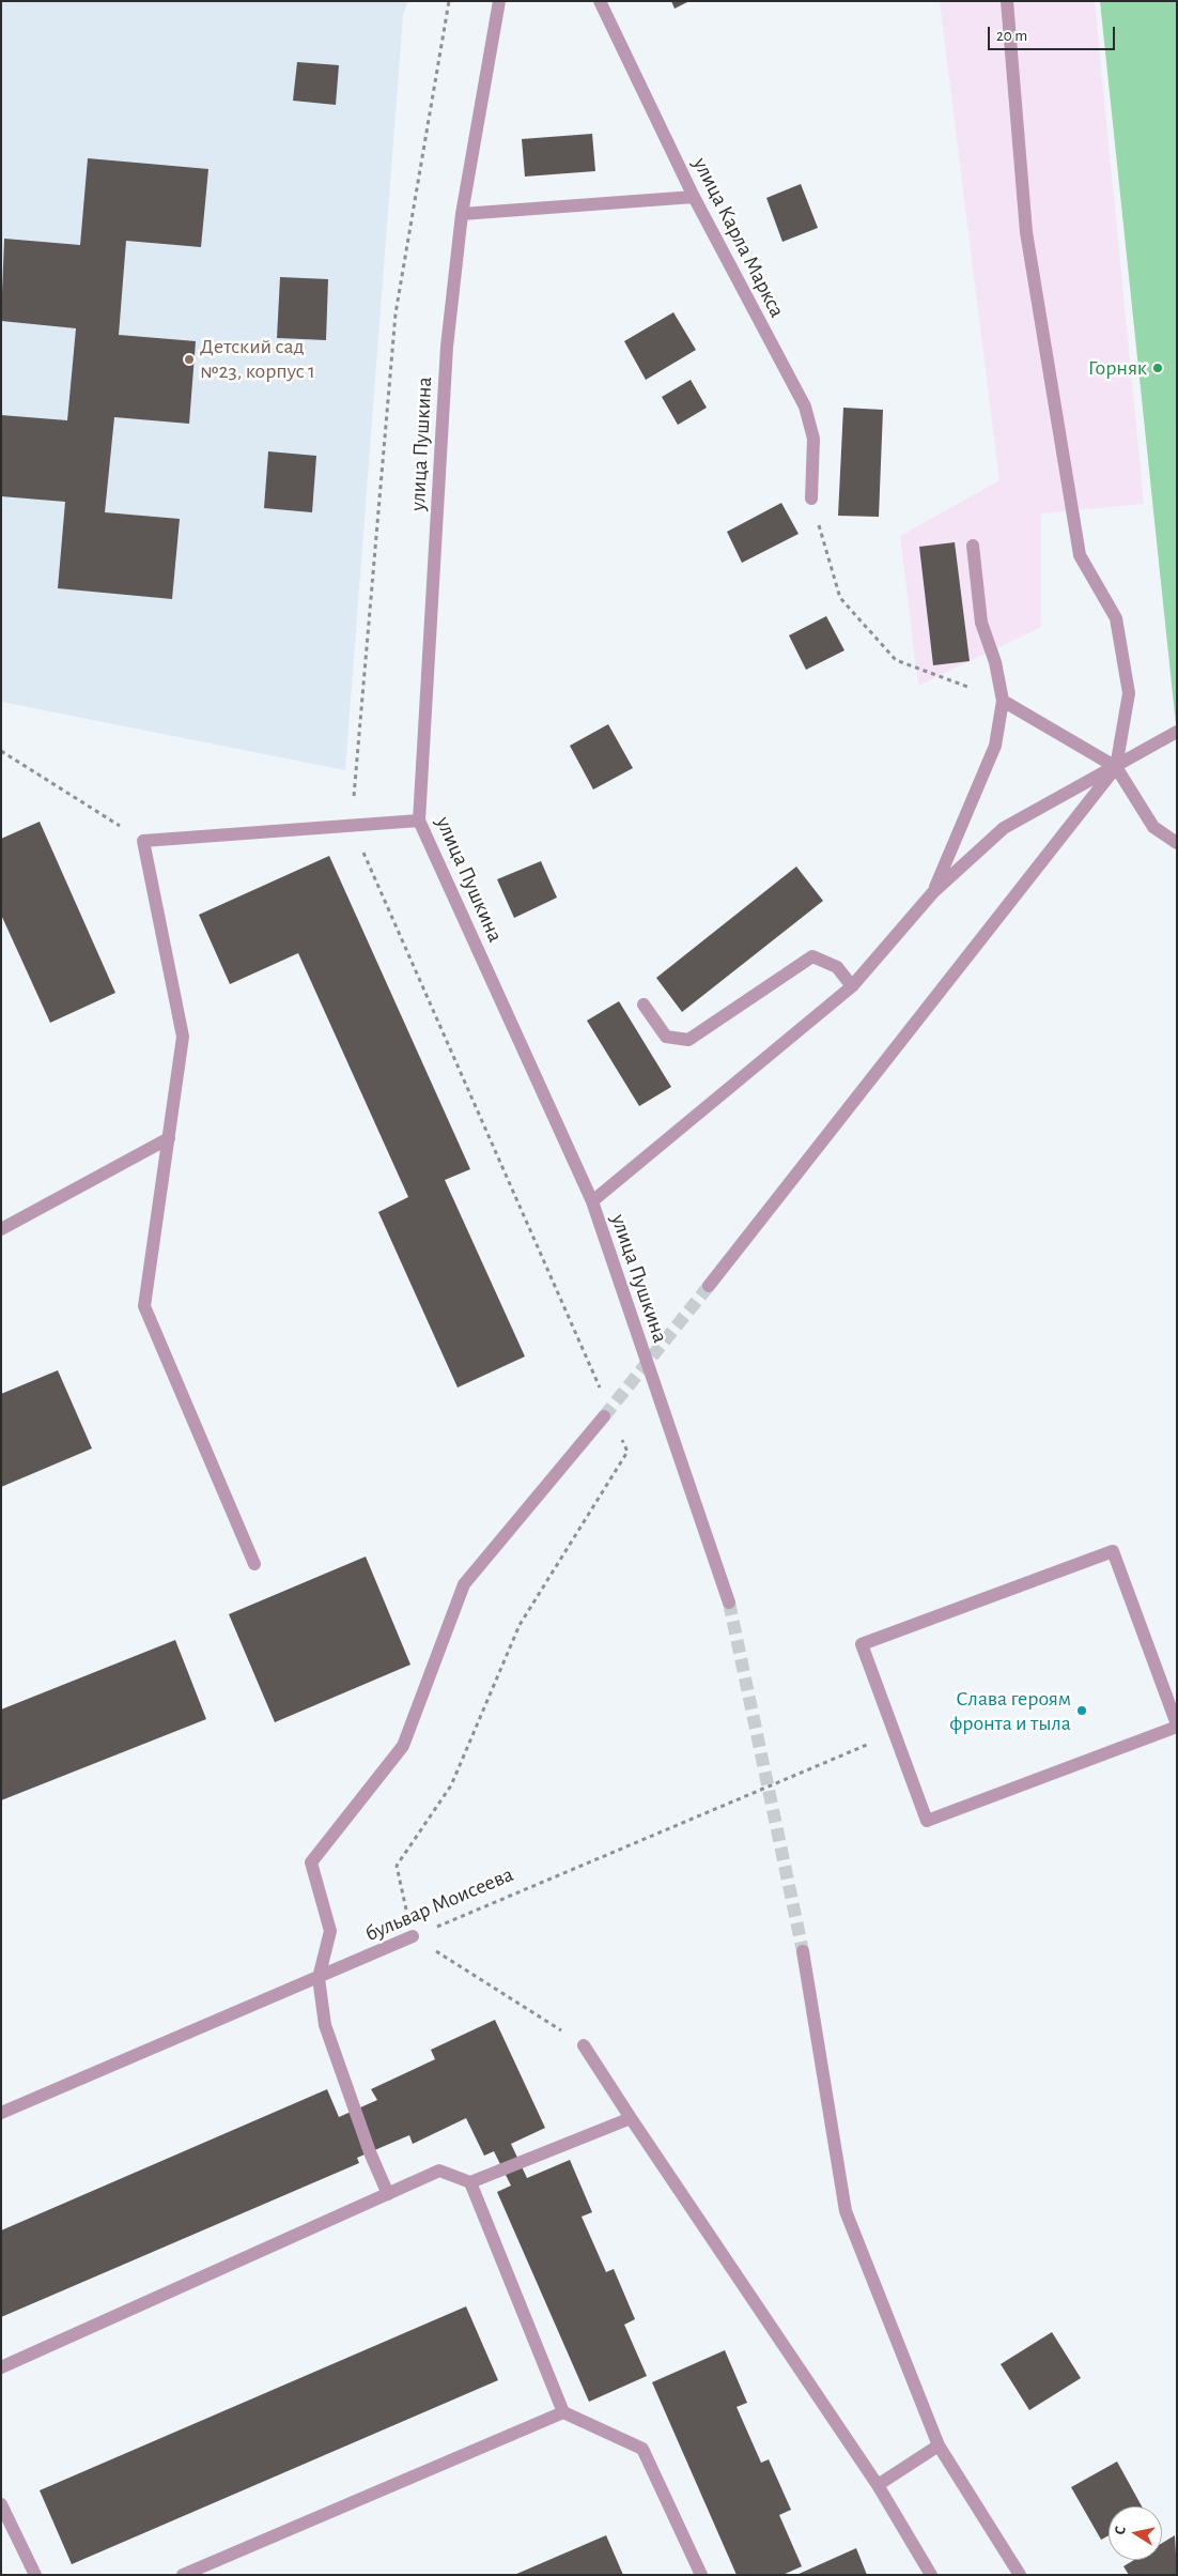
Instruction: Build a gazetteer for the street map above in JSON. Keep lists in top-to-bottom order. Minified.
{"streets":{"street":["улица Карла Маркса","улица Пушкина","бульвар Моисеева"]},"places":["Детский сад №23, корпус 1","Горняк","Слава героям фронта и тыла"],"scale_bar":"20 m","north":"left"}
